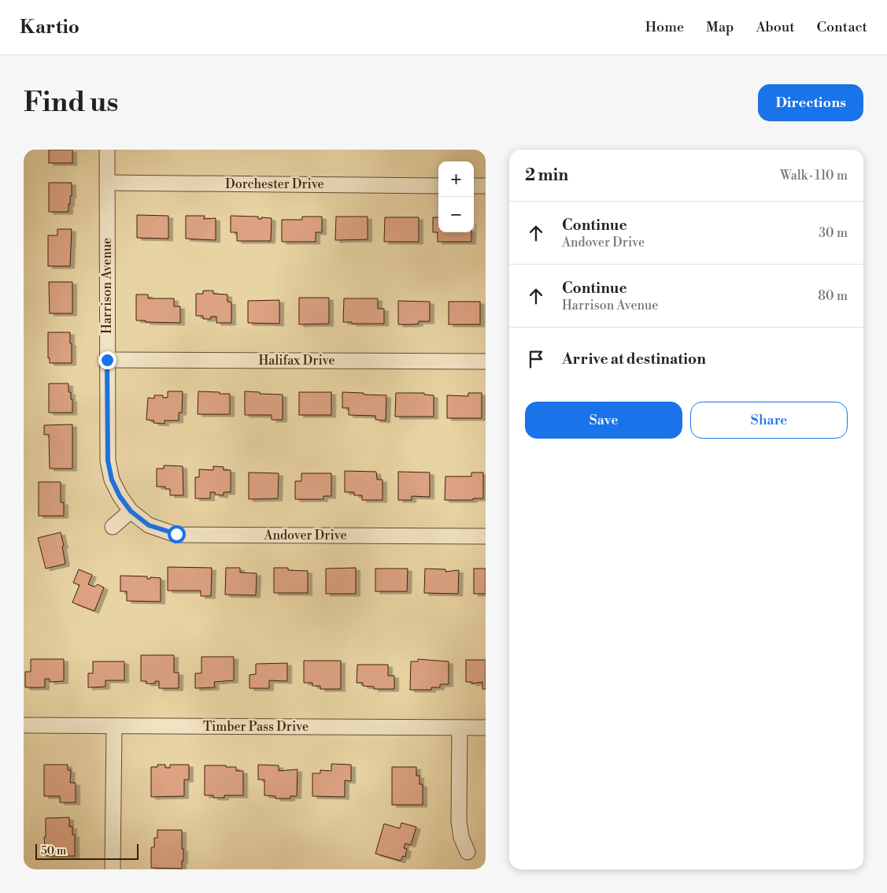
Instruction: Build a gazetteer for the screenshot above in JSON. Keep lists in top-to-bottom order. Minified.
{"streets":{"street":["Dorchester Drive","Harrison Avenue","Halifax Drive","Andover Drive","Timber Pass Drive"]},"crossings":[["Dorchester Drive","Harrison Avenue"],["Harrison Avenue","Halifax Drive"],["Harrison Avenue","Andover Drive"]],"scale_bar":"50 m","page":{"header":"Kartio","nav":["Home","Map","About","Contact"],"buttons":["Directions",["Save","Share"]],"title":"Find us","heading":["2 min","Walk · 110 m"],"map_buttons":["+","−"],"list":[["Continue","Andover Drive","30 m"],["Continue","Harrison Avenue","80 m"],"Arrive at destination"],"scale":"50 m"}}
